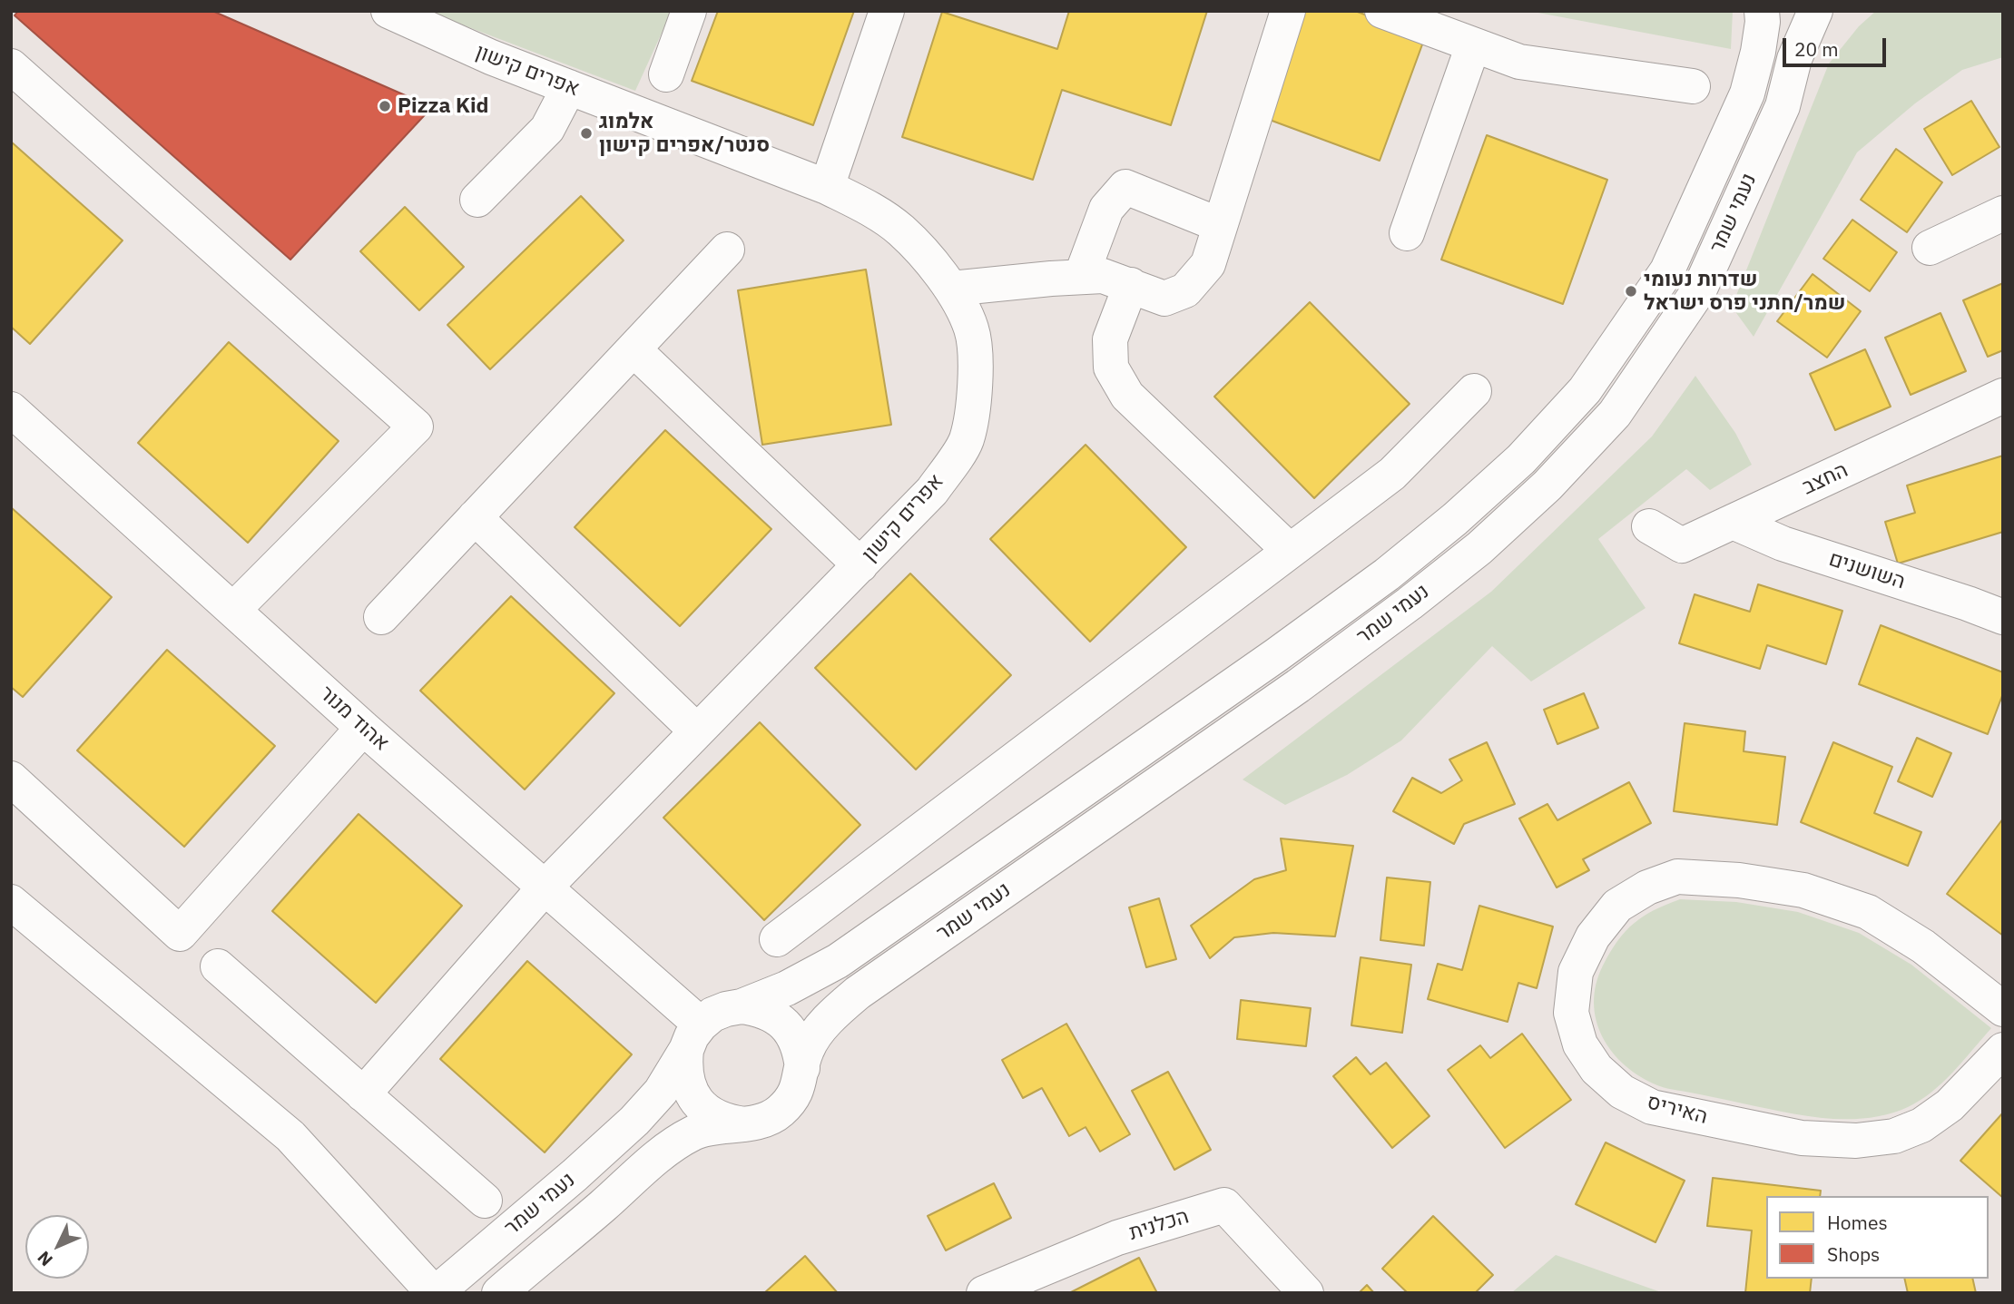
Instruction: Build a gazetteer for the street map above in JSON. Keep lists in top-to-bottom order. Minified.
{"streets":{"street":["אפרים קישון","נעמי שמר","החצב","השושנים","אהוד מנור","האיריס","הכלנית"]},"crossings":[["אפרים קישון","אהוד מנור"],["נעמי שמר","אהוד מנור"],["החצב","השושנים"]],"places":["Pizza Kid","אלמוג סנטר/אפרים קישון","שדרות נעומי שמר/חתני פרס ישראל"],"legend":["Homes","Shops"],"scale_bar":"20 m","north":"bottom left"}
